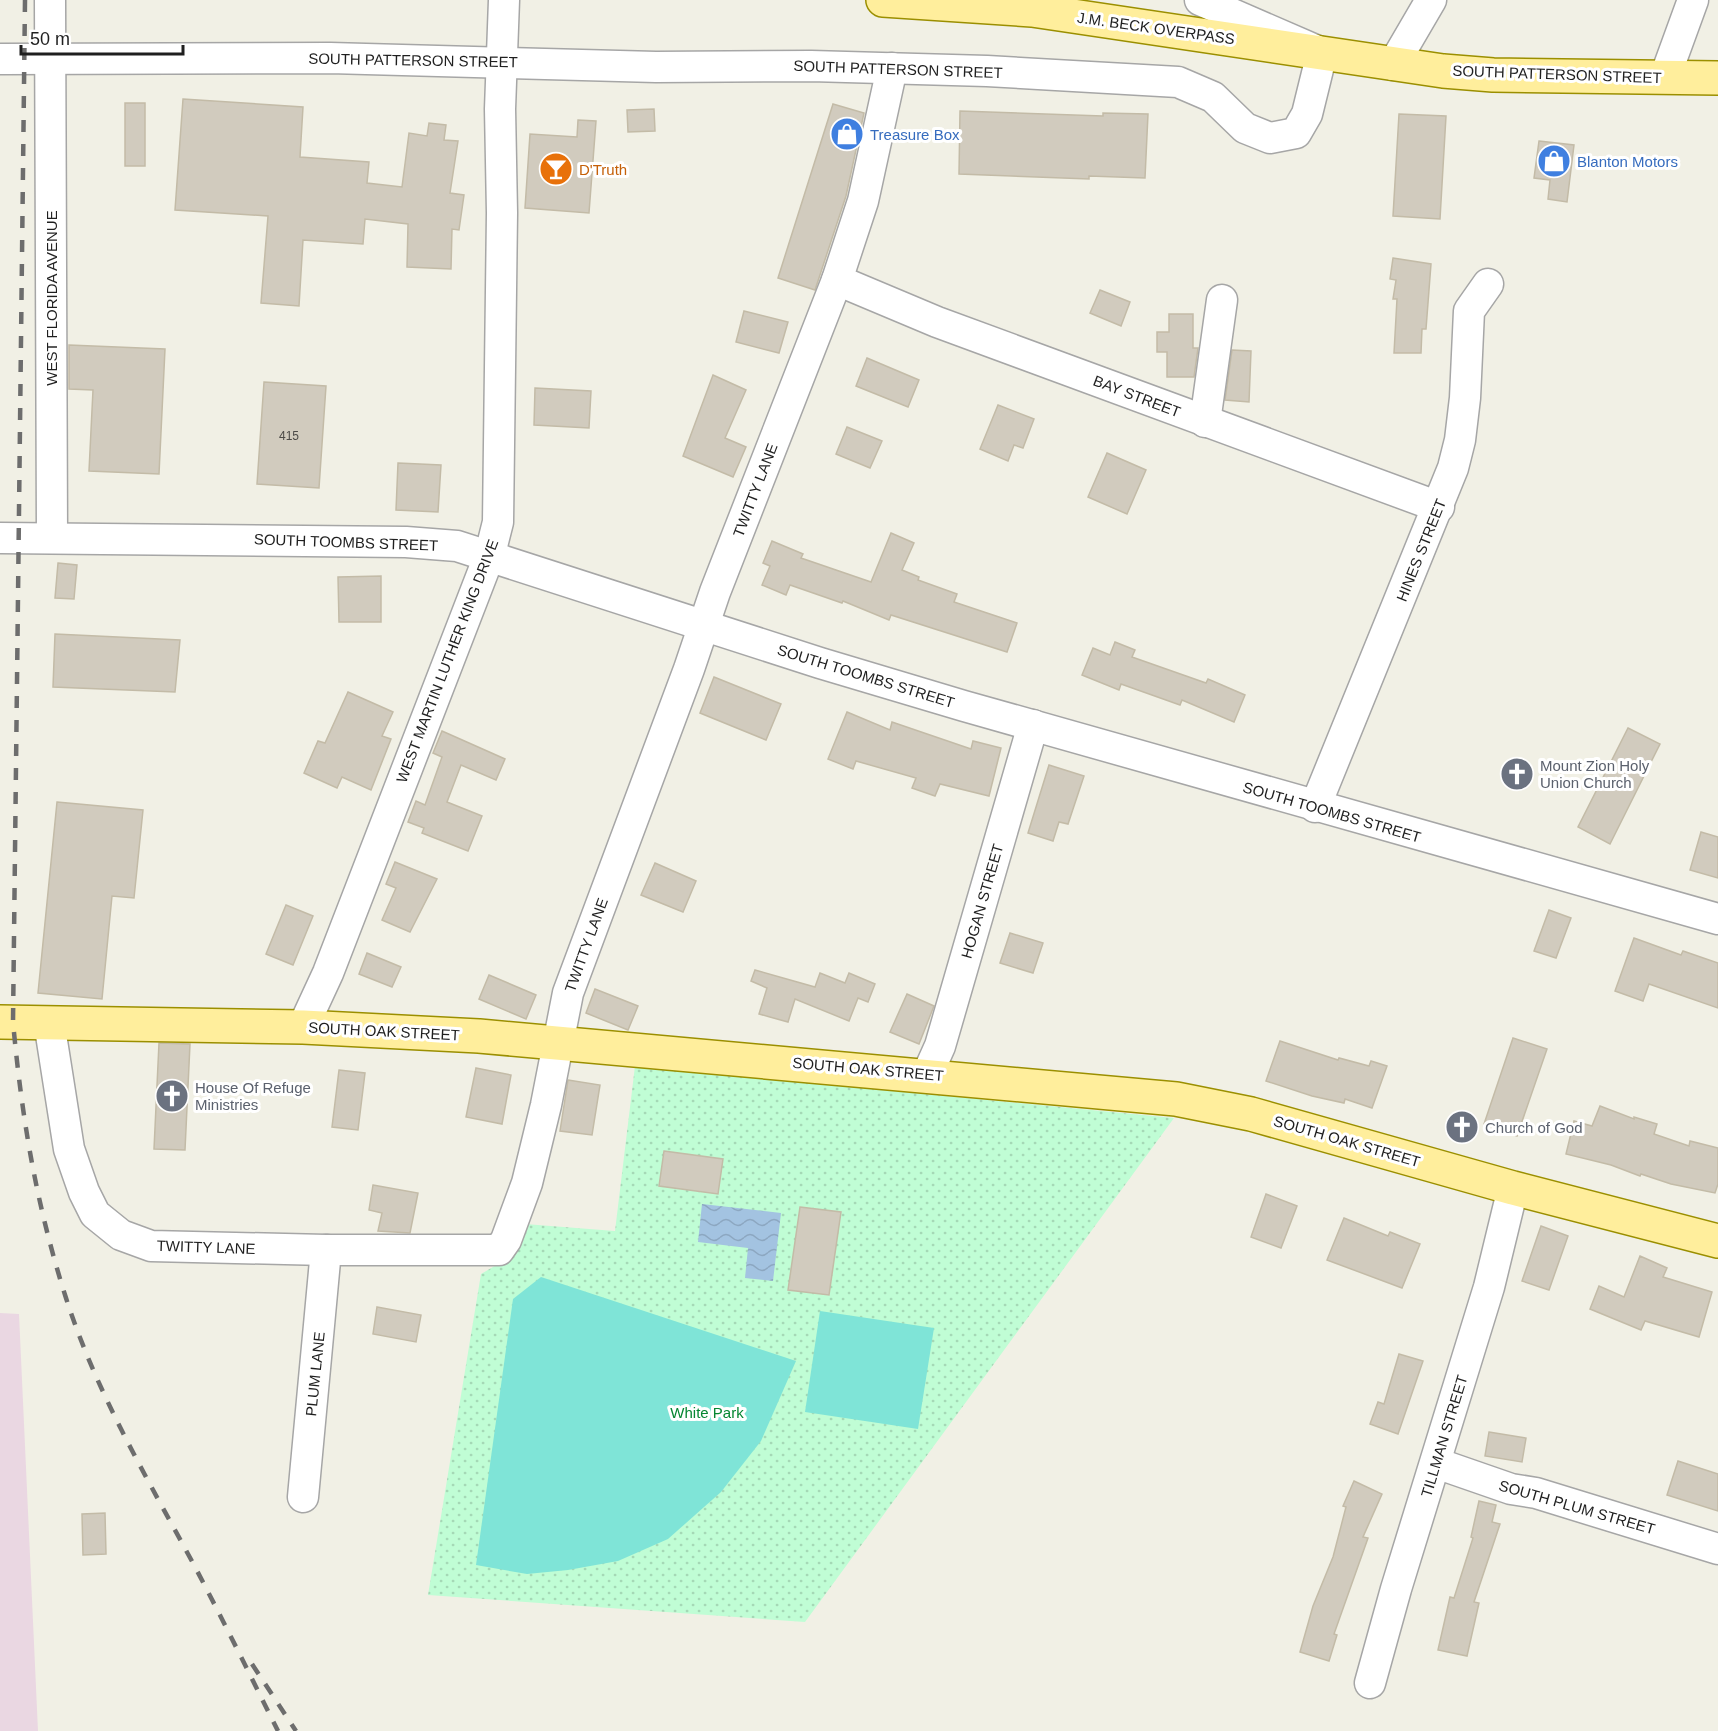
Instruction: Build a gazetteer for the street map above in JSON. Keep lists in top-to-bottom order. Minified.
{"streets":{"main road":["J.M. BECK OVERPASS","SOUTH PATTERSON STREET","SOUTH OAK STREET"],"street":["WEST FLORIDA AVENUE","BAY STREET","TWITTY LANE","SOUTH TOOMBS STREET","HINES STREET","WEST MARTIN LUTHER KING DRIVE","HOGAN STREET","PLUM LANE","TILLMAN STREET","SOUTH PLUM STREET"]},"crossings":[["J.M. BECK OVERPASS","SOUTH PATTERSON STREET"],["SOUTH PATTERSON STREET","WEST FLORIDA AVENUE"],["SOUTH PATTERSON STREET","TWITTY LANE"],["SOUTH PATTERSON STREET","WEST MARTIN LUTHER KING DRIVE"],["WEST FLORIDA AVENUE","SOUTH TOOMBS STREET"],["BAY STREET","TWITTY LANE"],["BAY STREET","HINES STREET"],["TWITTY LANE","SOUTH TOOMBS STREET"],["TWITTY LANE","SOUTH OAK STREET"],["TWITTY LANE","PLUM LANE"],["SOUTH TOOMBS STREET","HINES STREET"],["SOUTH TOOMBS STREET","WEST MARTIN LUTHER KING DRIVE"],["SOUTH TOOMBS STREET","HOGAN STREET"],["WEST MARTIN LUTHER KING DRIVE","SOUTH OAK STREET"],["HOGAN STREET","SOUTH OAK STREET"],["SOUTH OAK STREET","TILLMAN STREET"],["TILLMAN STREET","SOUTH PLUM STREET"]],"parks":["White Park"],"places":{"shop":["Treasure Box","Blanton Motors"],"bar":["D'Truth"],"church":["Mount Zion Holy Union Church","House Of Refuge Ministries","Church of God"]},"house_numbers":["415"],"scale_bar":"50 m"}
